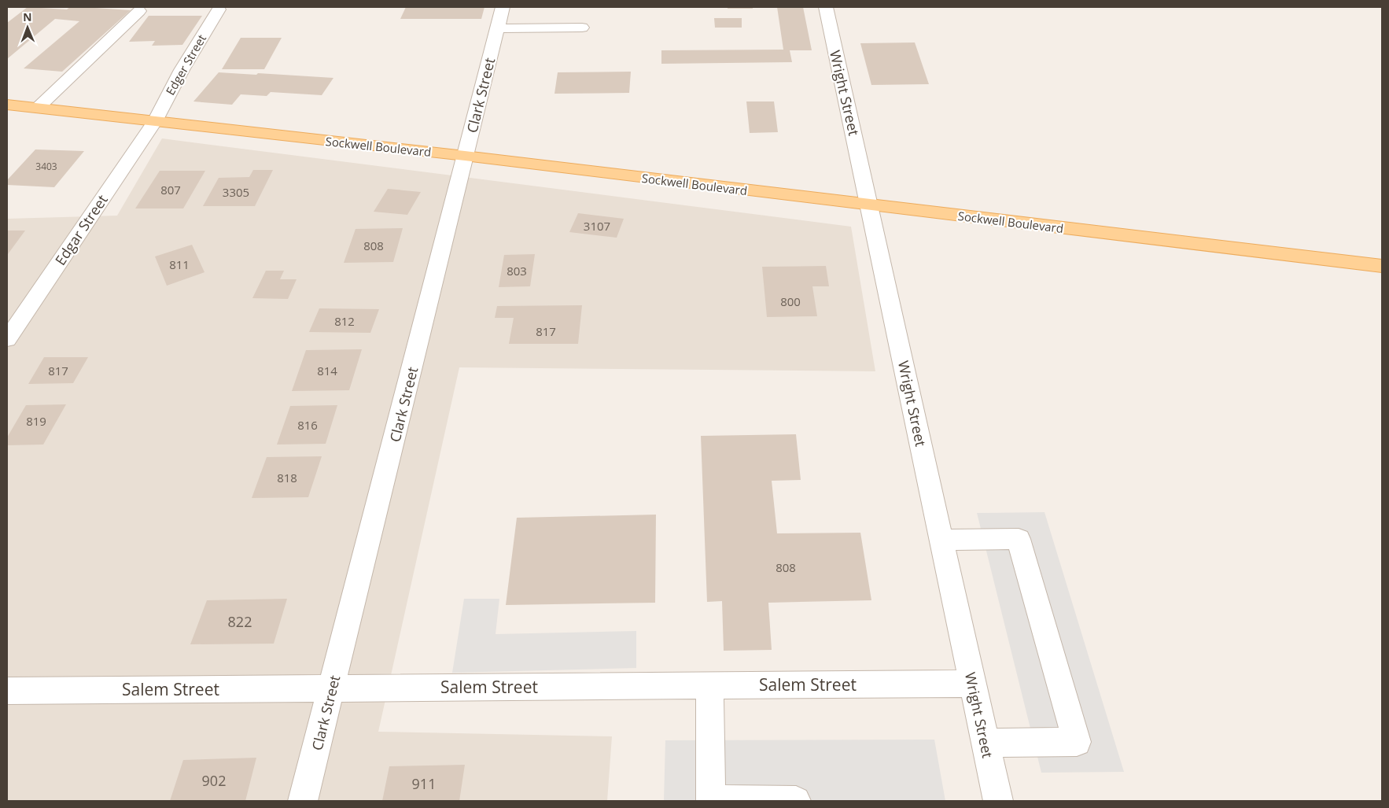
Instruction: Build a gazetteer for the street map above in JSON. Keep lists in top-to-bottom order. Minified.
{"streets":{"main road":["Sockwell Boulevard"],"street":["Edger Street","Wright Street","Clark Street","Edgar Street","Salem Street"]},"crossings":[["Edger Street","Sockwell Boulevard"],["Edger Street","Edgar Street"],["Wright Street","Sockwell Boulevard"],["Wright Street","Salem Street"],["Clark Street","Sockwell Boulevard"],["Clark Street","Salem Street"],["Sockwell Boulevard","Edgar Street"]],"house_numbers":["3403","807","3305","3107","808","811","803","800","812","817","817","814","819","816","818","808","822","902","911"],"north":"top"}
